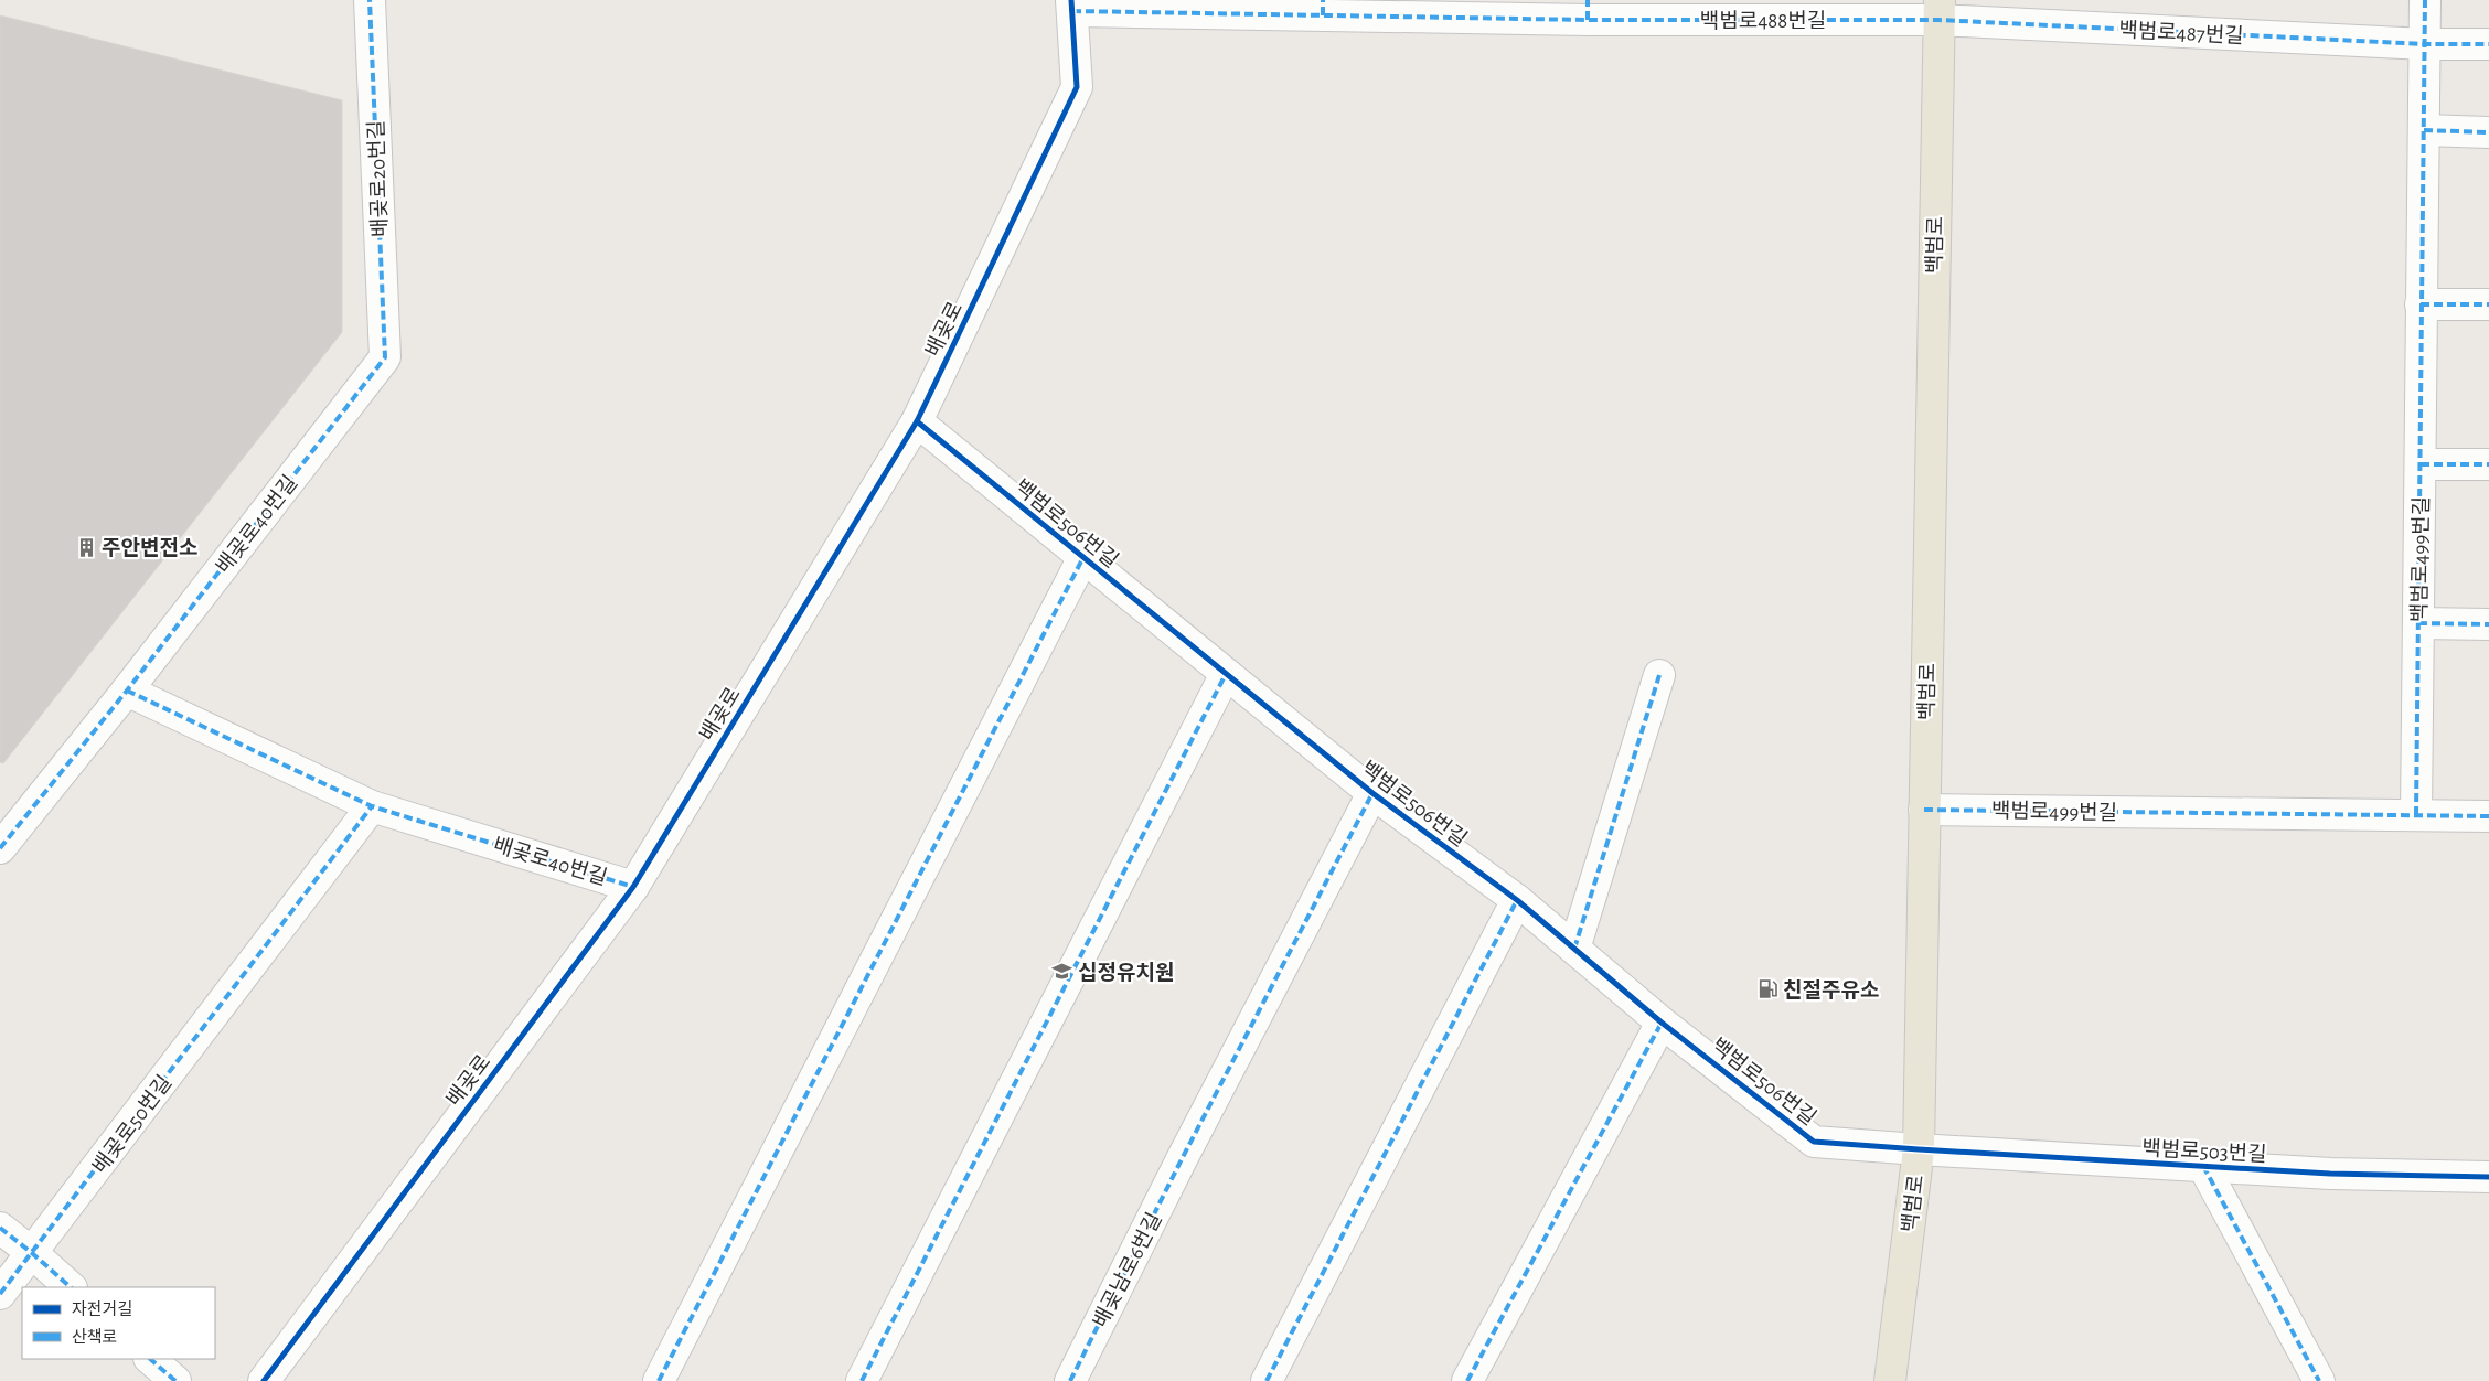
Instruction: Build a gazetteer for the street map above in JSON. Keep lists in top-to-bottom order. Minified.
{"streets":{"main road":["백범로"],"street":["백범로488번길","백범로487번길","배곶로20번길","배곶로","백범로506번길","배곶로40번길","백범로499번길","배곶로50번길","백범로503번길","배곶남로6번길"]},"crossings":[["백범로488번길","백범로487번길"],["백범로488번길","백범로"],["백범로488번길","배곶로"],["백범로487번길","백범로"],["배곶로20번길","배곶로40번길"],["백범로","백범로506번길"],["백범로","백범로499번길"],["백범로","백범로503번길"],["배곶로","백범로506번길"],["배곶로","배곶로40번길"],["백범로506번길","백범로503번길"],["백범로506번길","배곶남로6번길"],["배곶로40번길","배곶로50번길"]],"places":{"building":["주안변전소"],"school or university":["십정유치원"],"fuel station":["친절주유소"]},"legend":["자전거길","산책로"]}
